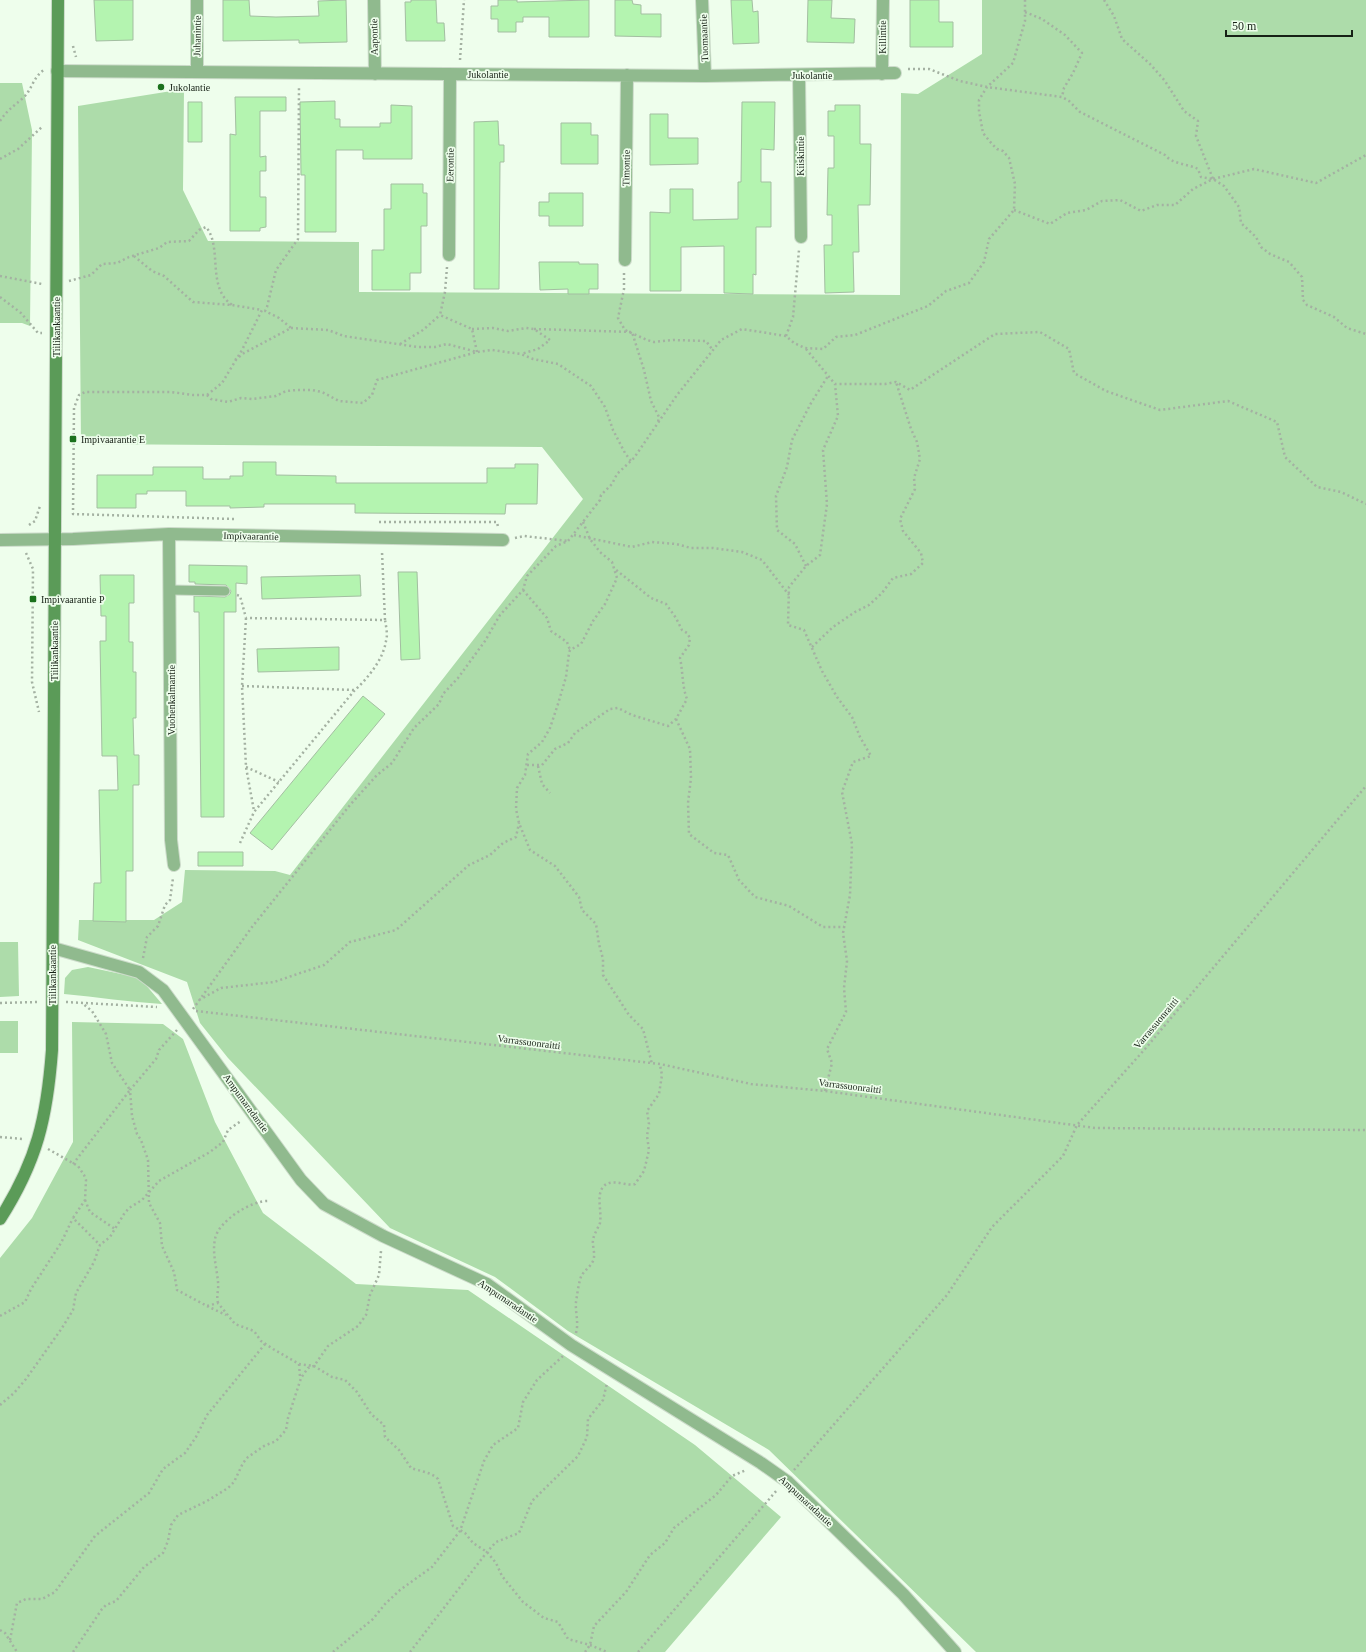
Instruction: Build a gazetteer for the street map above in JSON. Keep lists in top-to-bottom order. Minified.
{"streets":{"street":["Juhanintie","Aapontie","Killintie","Tuomaantie","Jukolantie","Kiiskintie","Eerontie","Timontie","Tiilikankaantie","Impivaarantie","Vuohenkalmantie","Ampumaradantie"],"path":["Varrassuonraitti"]},"crossings":[["Juhanintie","Jukolantie"],["Aapontie","Jukolantie"],["Killintie","Jukolantie"],["Tuomaantie","Jukolantie"],["Jukolantie","Kiiskintie"],["Jukolantie","Eerontie"],["Jukolantie","Timontie"],["Jukolantie","Tiilikankaantie"],["Tiilikankaantie","Impivaarantie"],["Tiilikankaantie","Ampumaradantie"],["Impivaarantie","Vuohenkalmantie"],["Varrassuonraitti","Ampumaradantie"]],"places":{"other":["Jukolantie"],"transit":["Impivaarantie E","Impivaarantie P"]},"scale_bar":"50 m"}
